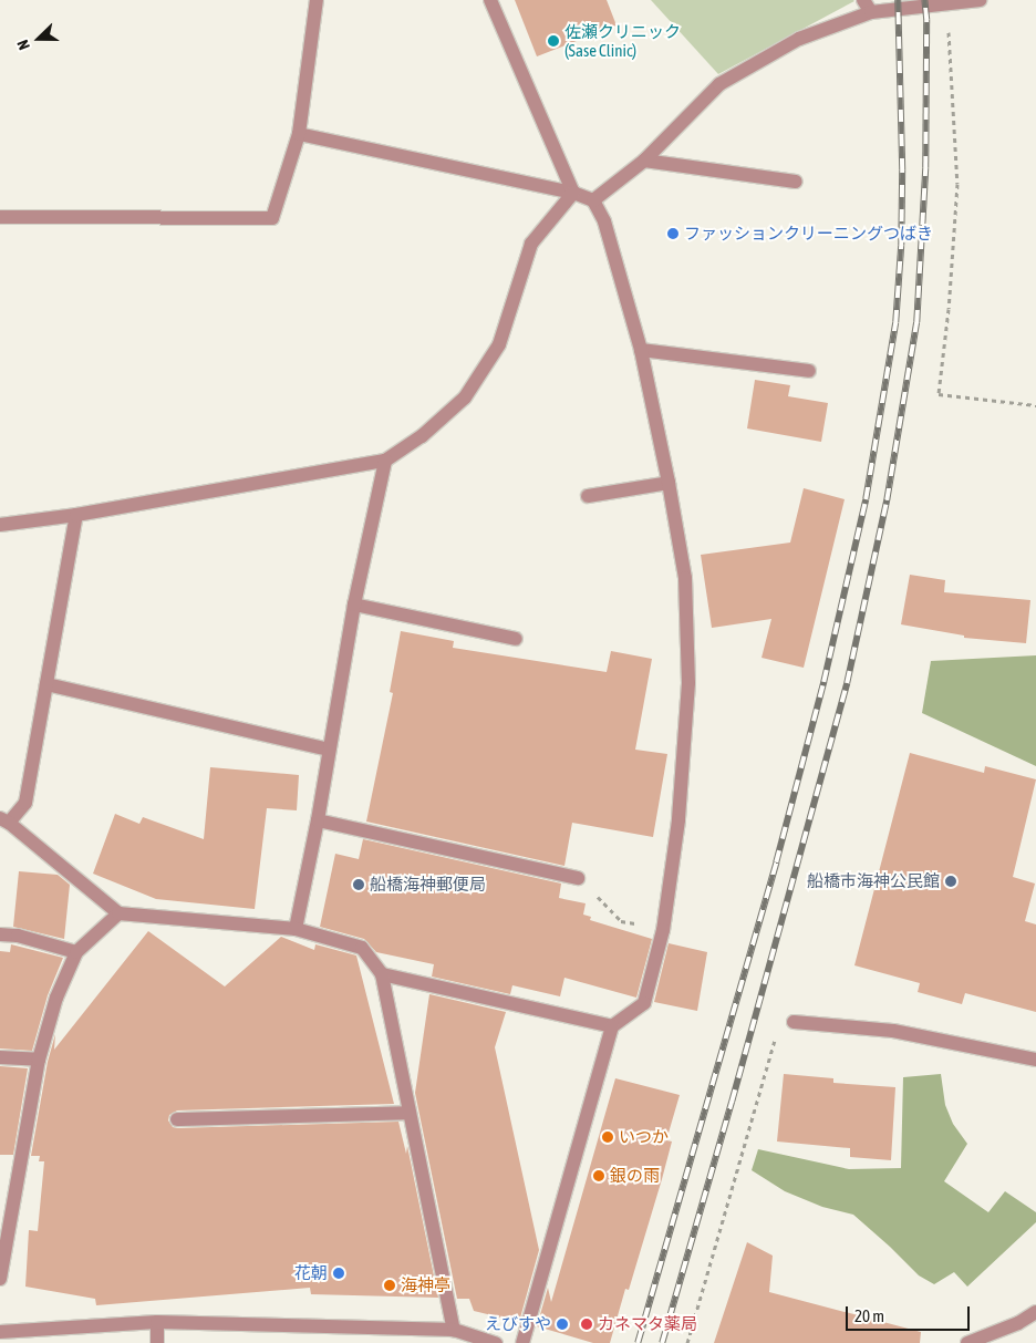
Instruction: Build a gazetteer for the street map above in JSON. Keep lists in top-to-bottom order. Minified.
{"places":["佐瀬クリニック (Sase Clinic)","ファッションクリーニングつばき","船橋市海神公民館","船橋海神郵便局","いつか","銀の雨","花朝","海神亭","えびすや","カネマタ薬局"],"scale_bar":"20 m","north":"left"}
